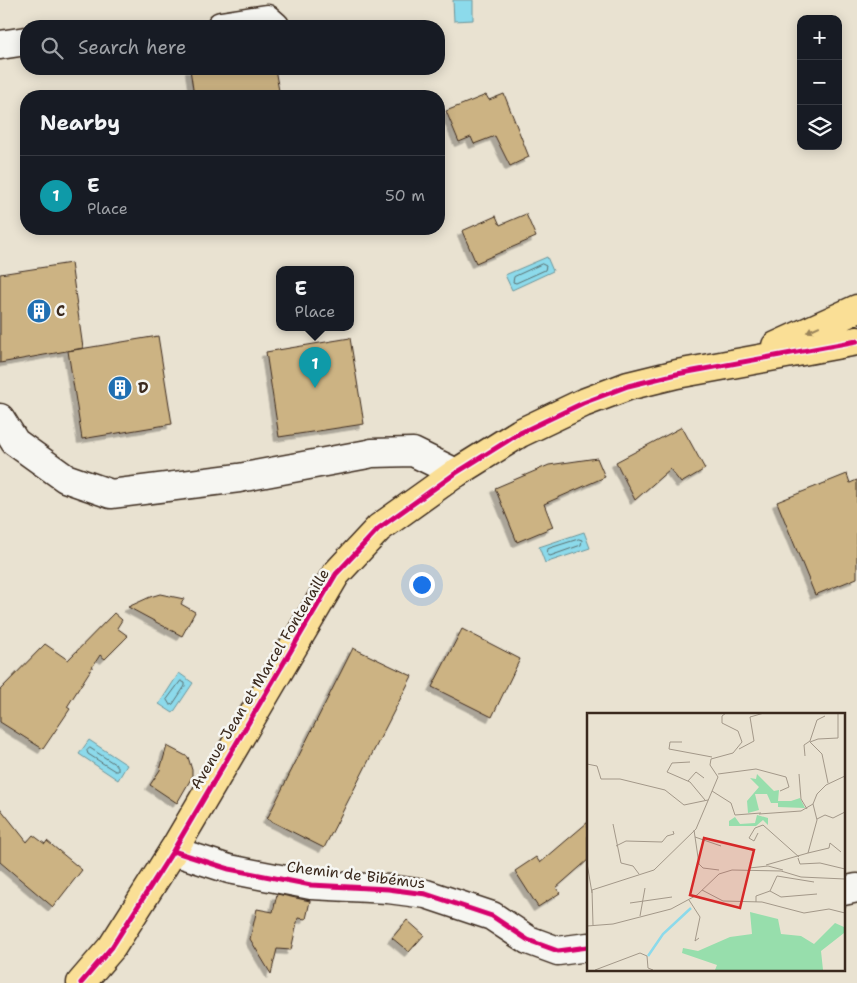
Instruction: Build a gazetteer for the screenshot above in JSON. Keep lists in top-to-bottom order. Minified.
{"streets":{"main road":["Avenue Jean et Marcel Fontenaille"],"street":["Chemin de Bibémus"]},"crossings":[["Avenue Jean et Marcel Fontenaille","Chemin de Bibémus"]],"places":{"building":["C","D"]},"page":{"map_buttons":["+","−"],"search":"Search here","heading":"Nearby","list":[{"mark":"1","name":"E","note":"Place","value":"50 m"}],"popup":["E","Place"],"pins":"1"}}
